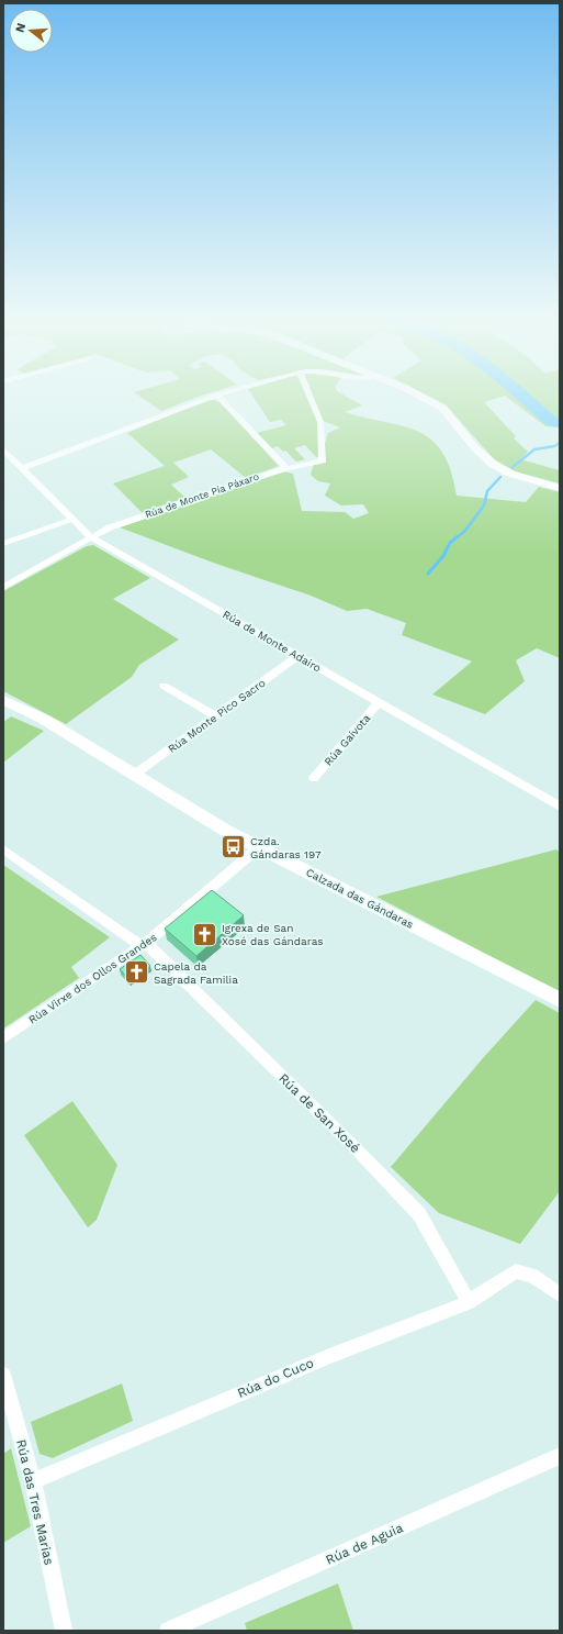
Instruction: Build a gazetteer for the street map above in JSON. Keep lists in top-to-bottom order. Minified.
{"streets":{"main road":["Calzada das Gándaras"],"street":["Rúa de Monte Pía Páxaro","Rúa de Monte Adairo","Rúa Monte Pico Sacro","Rúa Gaivota","Rúa Virxe dos Ollos Grandes","Rúa de San Xosé","Rúa do Cuco","Rúa das Tres Marias","Rúa de Aguia"]},"crossings":[["Rúa de Monte Pía Páxaro","Rúa de Monte Adairo"],["Rúa de Monte Adairo","Rúa Monte Pico Sacro"],["Rúa de Monte Adairo","Rúa Gaivota"],["Rúa Monte Pico Sacro","Calzada das Gándaras"],["Calzada das Gándaras","Rúa Virxe dos Ollos Grandes"],["Rúa Virxe dos Ollos Grandes","Rúa de San Xosé"],["Rúa de San Xosé","Rúa do Cuco"],["Rúa do Cuco","Rúa das Tres Marias"]],"places":{"bus stop":["Czda. Gándaras 197"],"church":["Igrexa de San Xosé das Gándaras","Capela da Sagrada Familia"]},"north":"left"}
